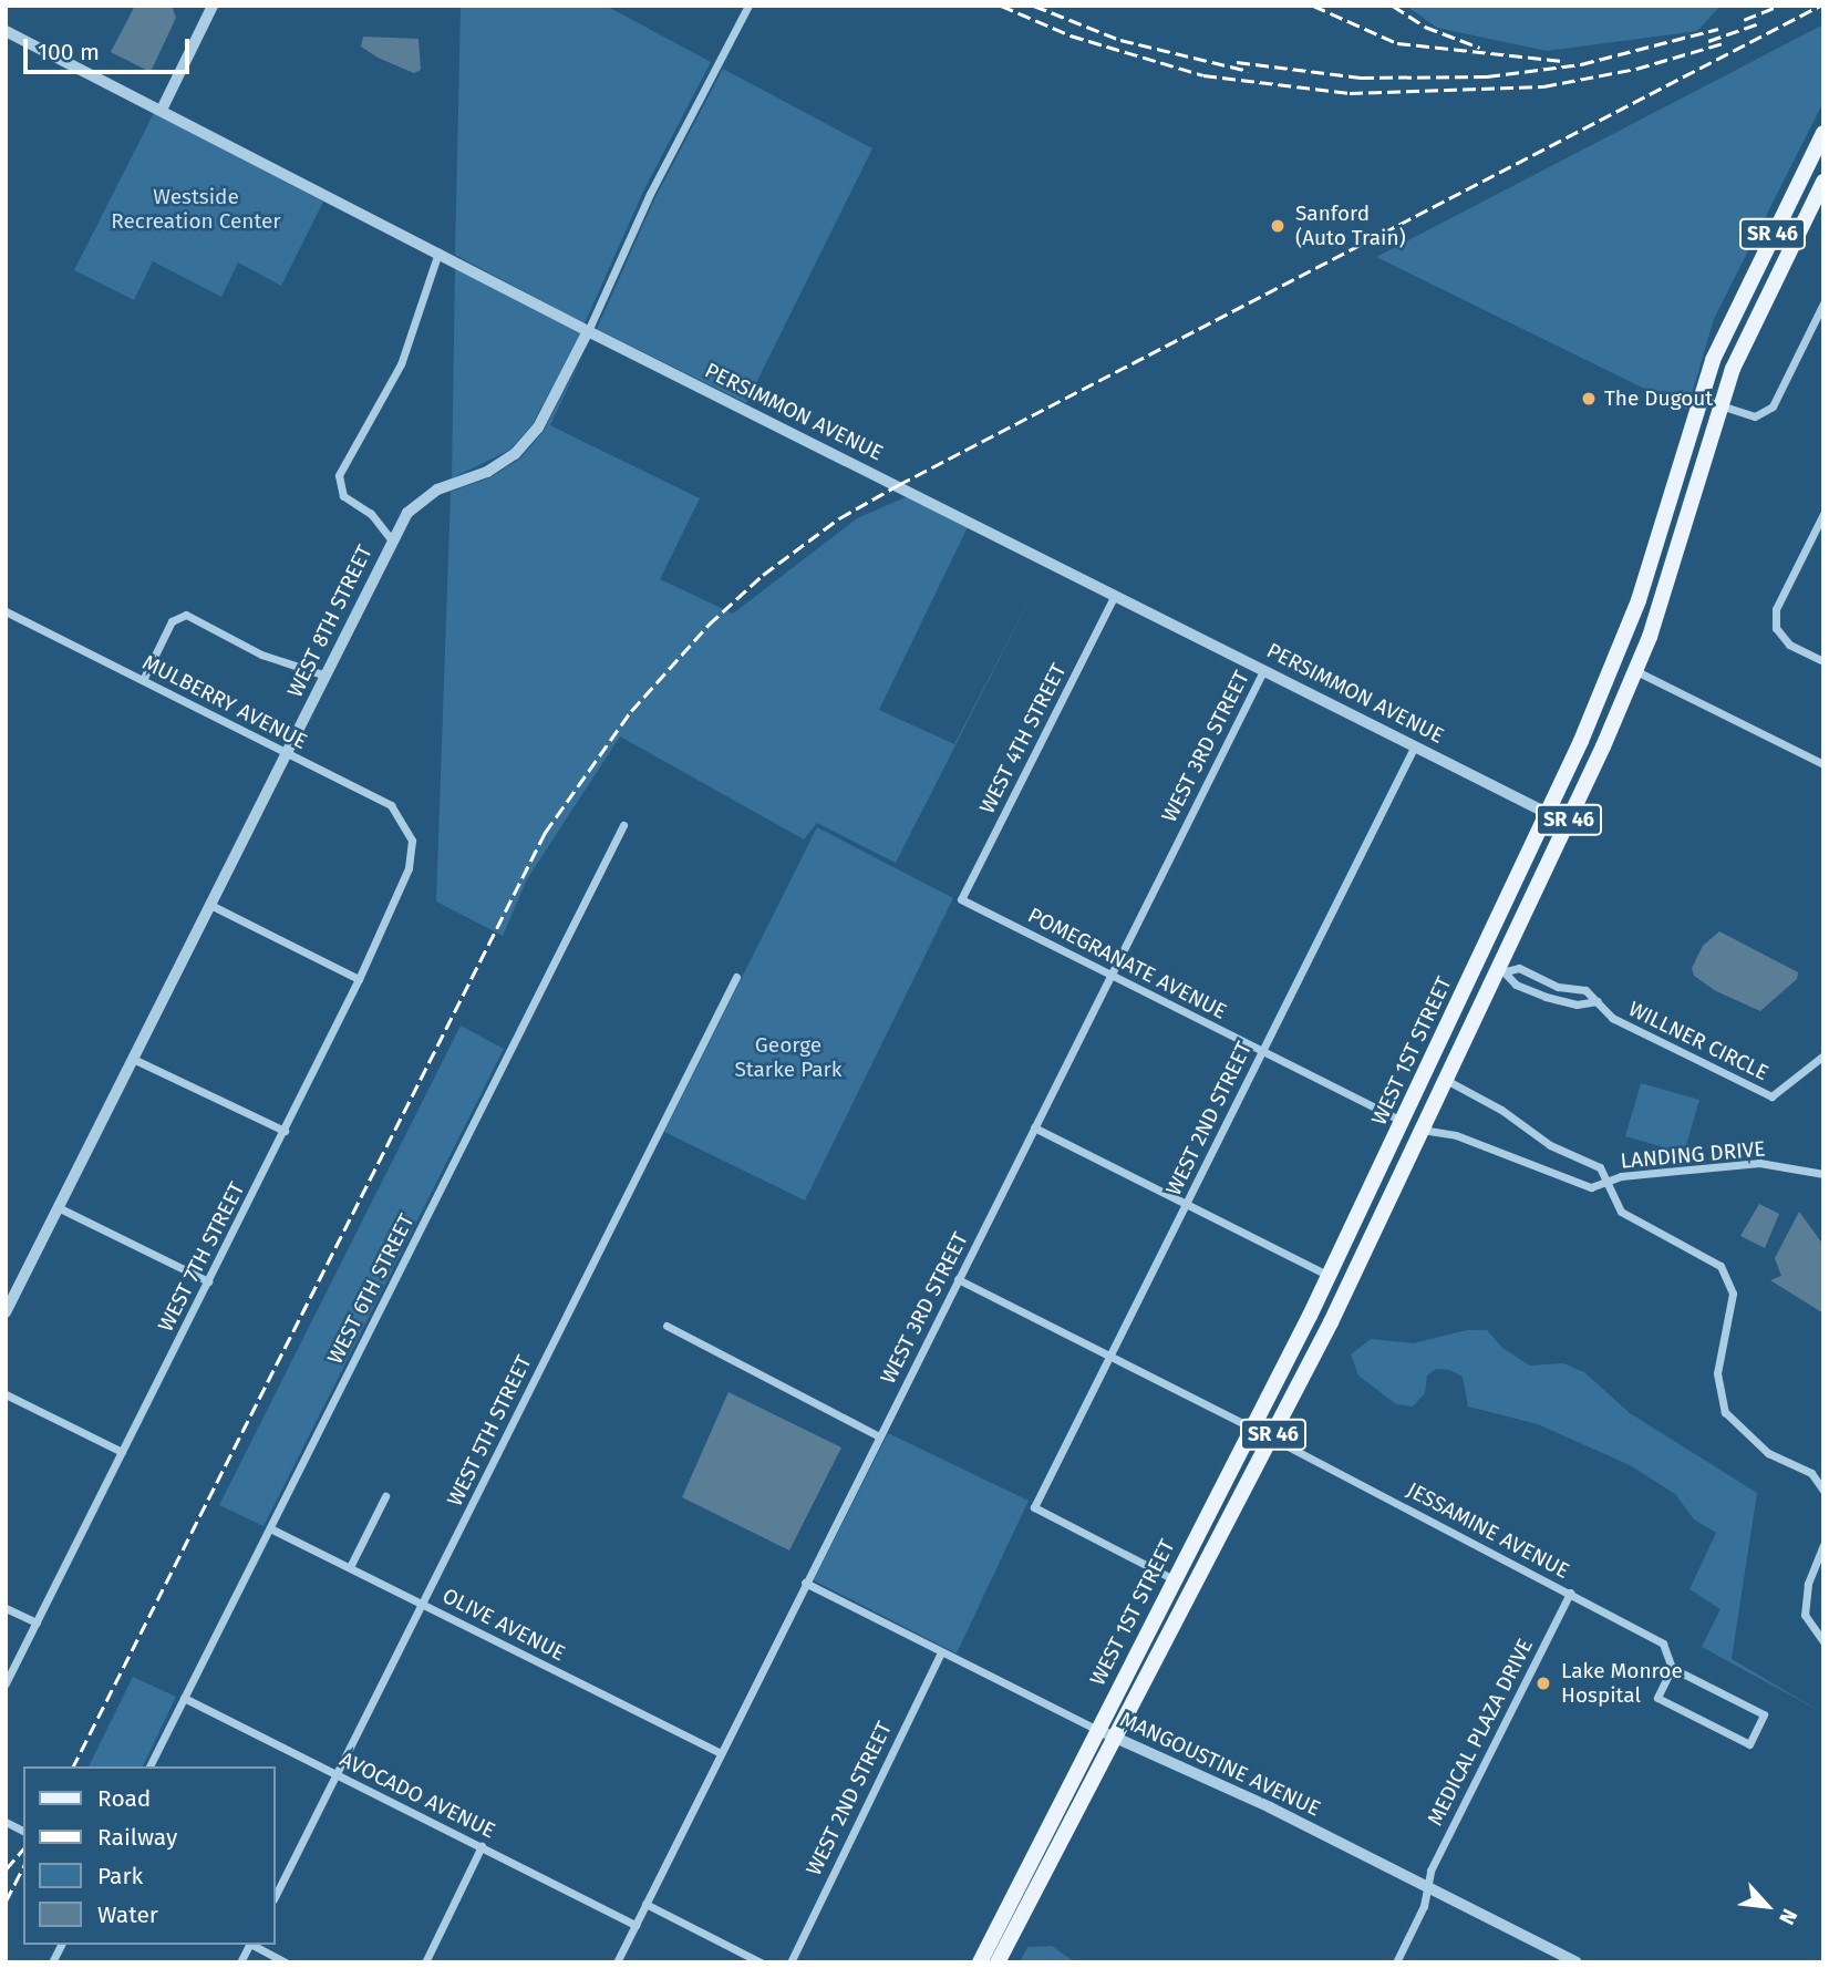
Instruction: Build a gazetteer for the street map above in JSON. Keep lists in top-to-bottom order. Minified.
{"streets":{"main road":["SR 46","WEST 1ST STREET"],"street":["PERSIMMON AVENUE","WEST 8TH STREET","MULBERRY AVENUE","WEST 4TH STREET","WEST 3RD STREET","POMEGRANATE AVENUE","WILLNER CIRCLE","WEST 2ND STREET","LANDING DRIVE","WEST 7TH STREET","WEST 6TH STREET","WEST 5TH STREET","JESSAMINE AVENUE","OLIVE AVENUE","MEDICAL PLAZA DRIVE","MANGOUSTINE AVENUE","AVOCADO AVENUE"]},"crossings":[["PERSIMMON AVENUE","WEST 8TH STREET"],["PERSIMMON AVENUE","WEST 4TH STREET"],["PERSIMMON AVENUE","WEST 3RD STREET"],["PERSIMMON AVENUE","WEST 1ST STREET"],["PERSIMMON AVENUE","WEST 2ND STREET"],["WEST 8TH STREET","MULBERRY AVENUE"],["MULBERRY AVENUE","WEST 7TH STREET"],["WEST 4TH STREET","POMEGRANATE AVENUE"],["WEST 3RD STREET","POMEGRANATE AVENUE"],["WEST 3RD STREET","OLIVE AVENUE"],["WEST 3RD STREET","MANGOUSTINE AVENUE"],["WEST 3RD STREET","AVOCADO AVENUE"],["POMEGRANATE AVENUE","WEST 1ST STREET"],["POMEGRANATE AVENUE","WEST 2ND STREET"],["WILLNER CIRCLE","WEST 1ST STREET"],["WEST 1ST STREET","WEST 2ND STREET"],["WEST 1ST STREET","LANDING DRIVE"],["WEST 1ST STREET","JESSAMINE AVENUE"],["WEST 1ST STREET","MANGOUSTINE AVENUE"],["WEST 2ND STREET","MANGOUSTINE AVENUE"],["WEST 6TH STREET","OLIVE AVENUE"],["WEST 6TH STREET","AVOCADO AVENUE"],["WEST 5TH STREET","OLIVE AVENUE"],["WEST 5TH STREET","AVOCADO AVENUE"],["JESSAMINE AVENUE","MEDICAL PLAZA DRIVE"],["MEDICAL PLAZA DRIVE","MANGOUSTINE AVENUE"]],"parks":["Westside Recreation Center","George Starke Park"],"places":["Sanford (Auto Train)","The Dugout","Lake Monroe Hospital"],"legend":["Road","Railway","Park","Water"],"scale_bar":"100 m","north":"bottom right"}
